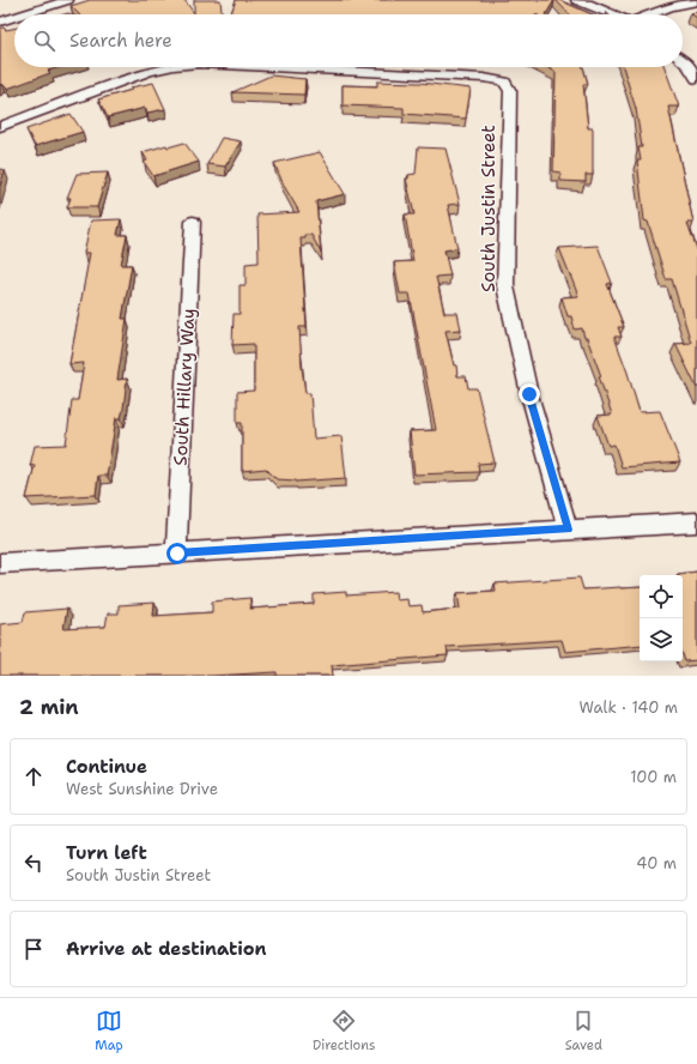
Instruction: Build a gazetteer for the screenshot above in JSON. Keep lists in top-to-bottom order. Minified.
{"streets":{"street":["South Justin Street","South Hillary Way"]},"page":{"search":"Search here","heading":["2 min","Walk · 140 m"],"list":[["Continue","West Sunshine Drive","100 m"],["Turn left","South Justin Street","40 m"],"Arrive at destination"],"nav":["Map","Directions","Saved"]}}
